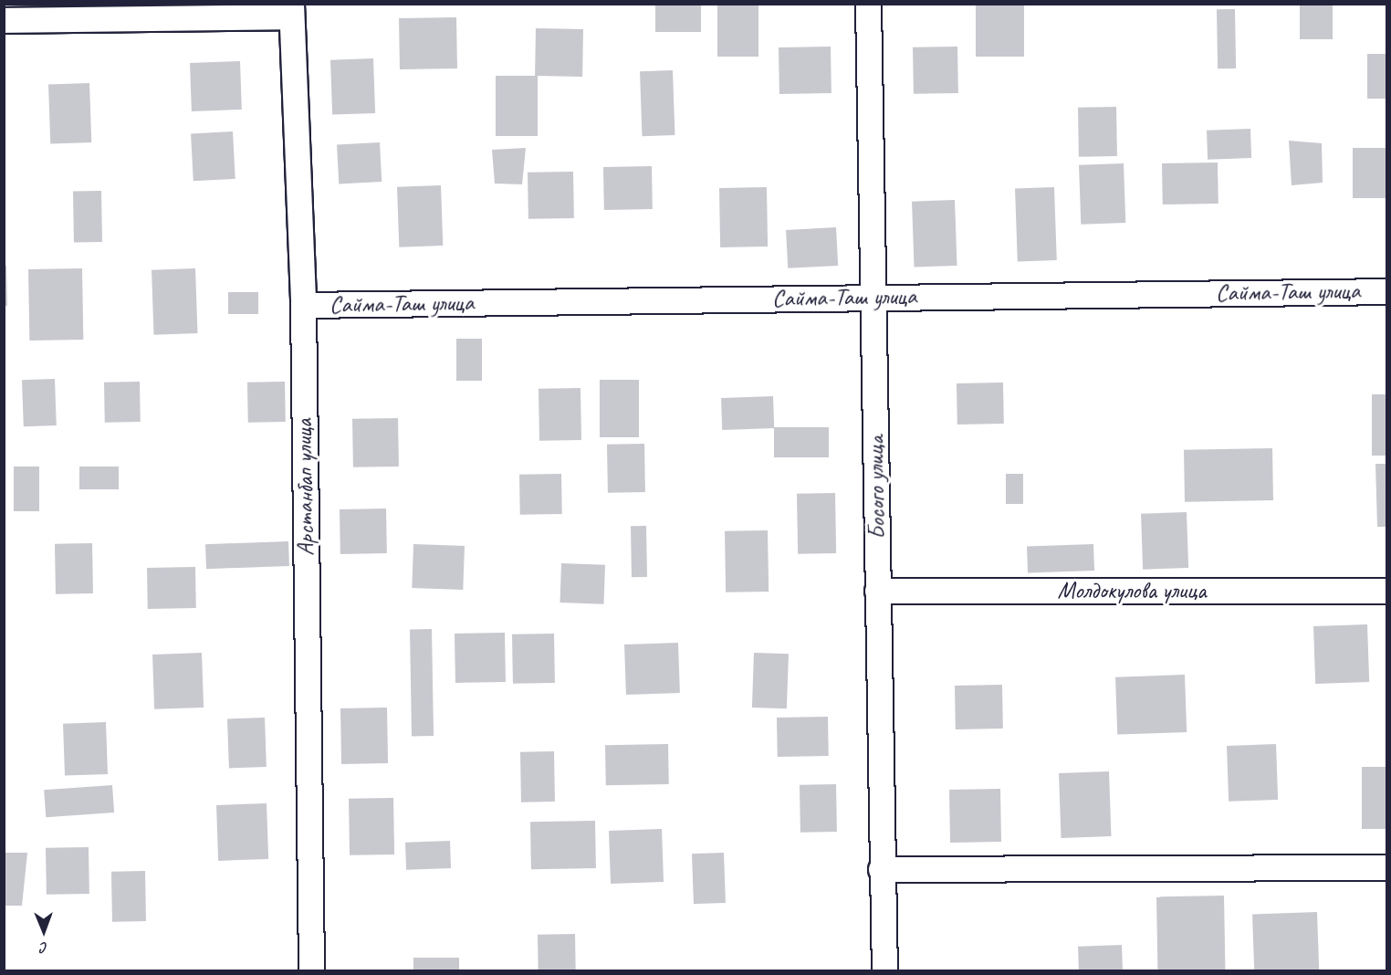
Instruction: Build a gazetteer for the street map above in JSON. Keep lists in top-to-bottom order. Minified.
{"streets":{"street":["Сайма-Таш улица","Арстанбап улица","Босого улица","Молдокулова улица"]},"crossings":[["Сайма-Таш улица","Арстанбап улица"],["Сайма-Таш улица","Босого улица"],["Босого улица","Молдокулова улица"]],"north":"bottom"}
